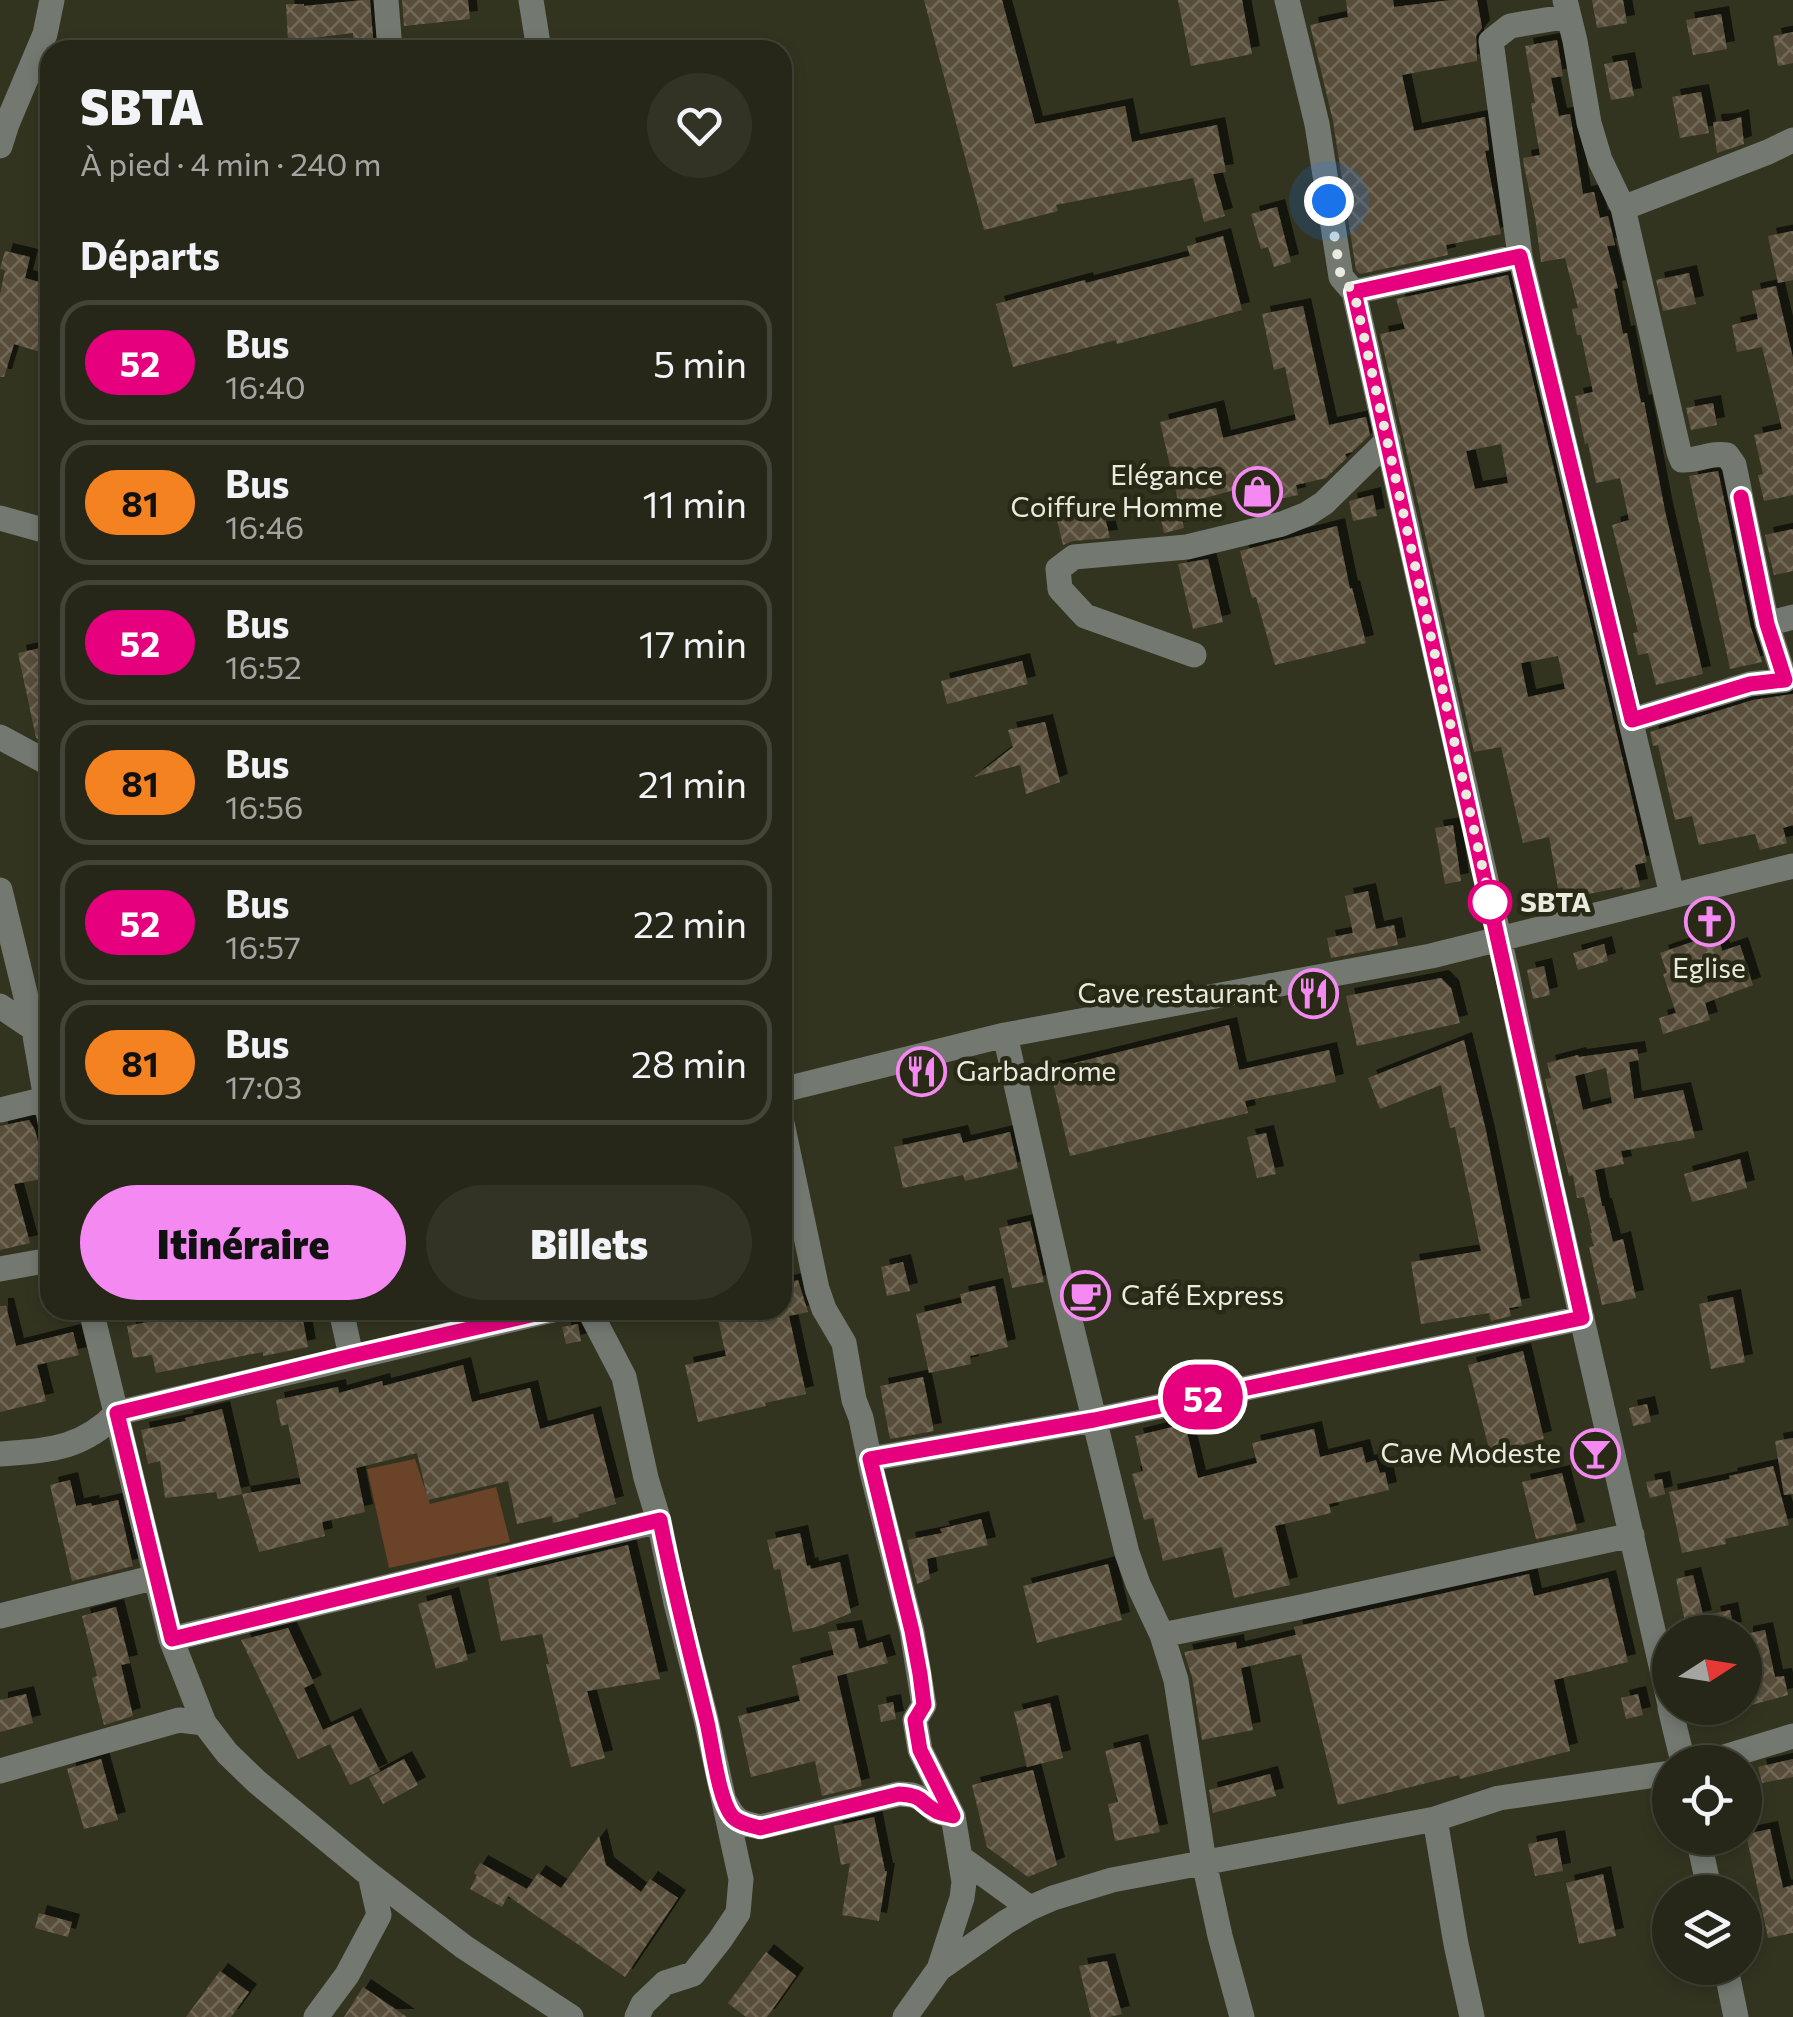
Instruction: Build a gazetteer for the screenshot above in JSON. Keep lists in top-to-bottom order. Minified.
{"places":{"shop":["Elégance Coiffure Homme"],"other":["SBTA"],"church":["Eglise"],"restaurant":["Cave restaurant","Garbadrome"],"cafe":["Café Express"],"bar":["Cave Modeste"]},"lines":["bus line 52"],"north":"right","page":{"on_map":"52","heading":[["SBTA","À pied · 4 min · 240 m"],"Départs"],"list":[{"mark":"52","name":"Bus","note":"16:40","value":"5 min"},{"mark":"81","name":"Bus","note":"16:46","value":"11 min"},{"mark":"52","name":"Bus","note":"16:52","value":"17 min"},{"mark":"81","name":"Bus","note":"16:56","value":"21 min"},{"mark":"52","name":"Bus","note":"16:57","value":"22 min"},{"mark":"81","name":"Bus","note":"17:03","value":"28 min"}],"buttons":["Itinéraire","Billets"]}}
